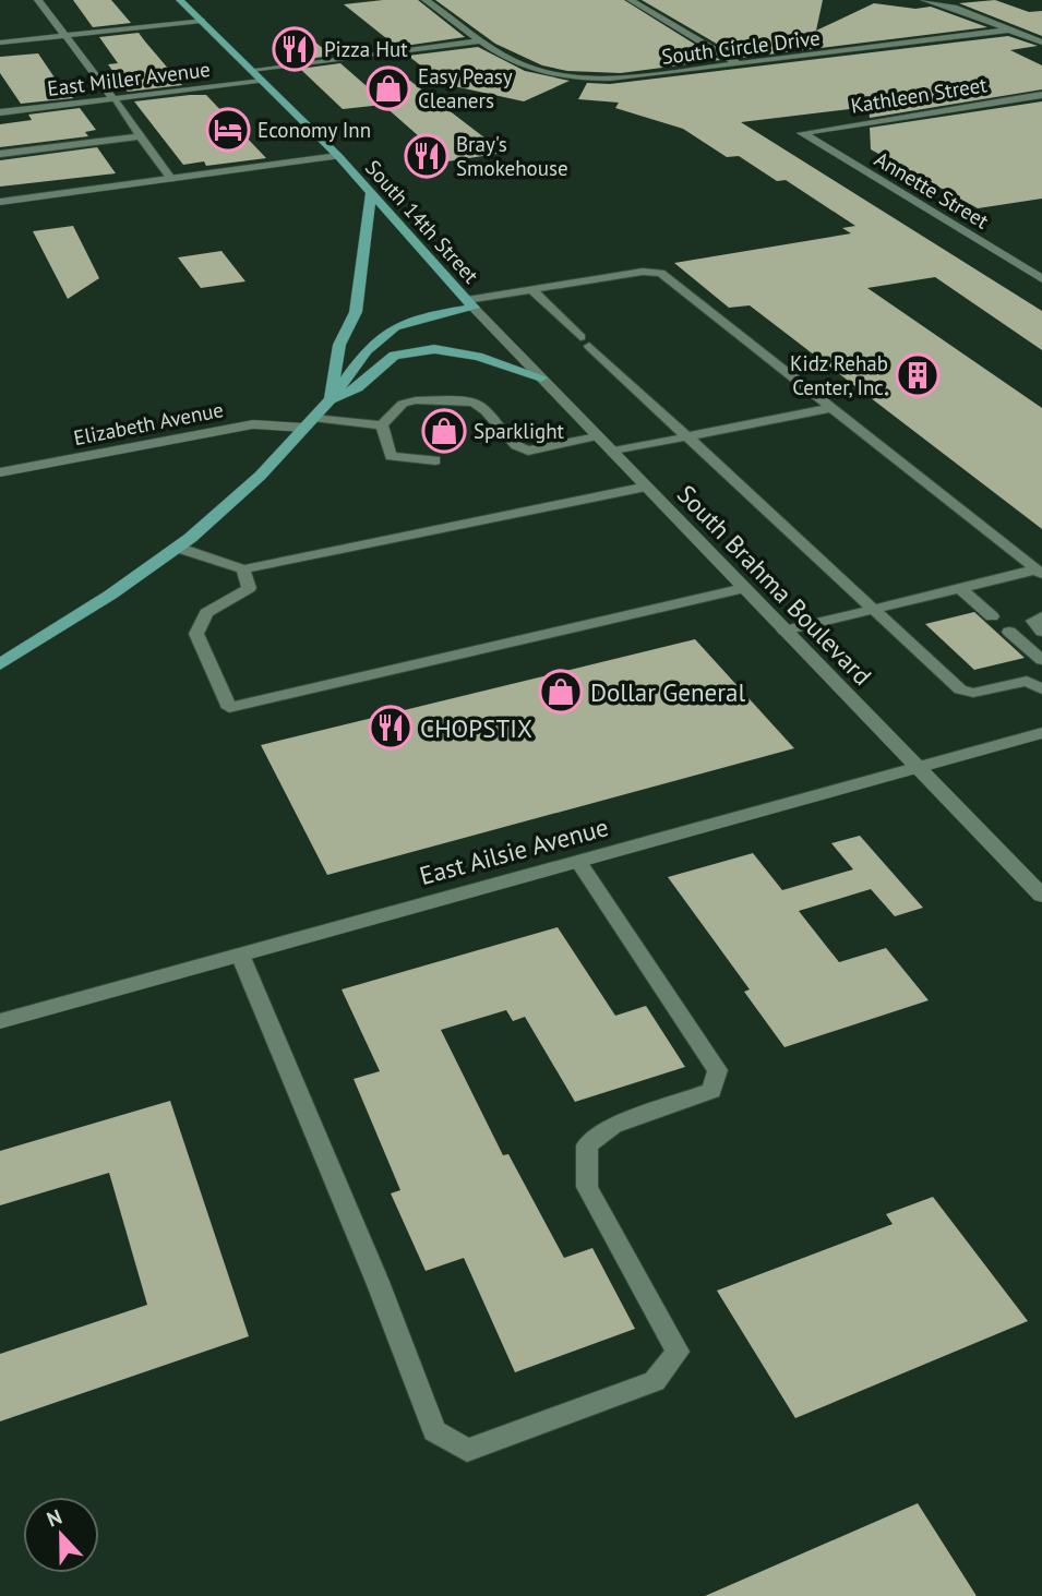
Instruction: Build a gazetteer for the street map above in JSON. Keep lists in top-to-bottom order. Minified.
{"streets":{"main road":["South 14th Street"],"street":["South Circle Drive","East Miller Avenue","Kathleen Street","Annette Street","Elizabeth Avenue","South Brahma Boulevard","East Ailsie Avenue"]},"crossings":[["East Miller Avenue","South 14th Street"],["Kathleen Street","Annette Street"],["South 14th Street","South Brahma Boulevard"],["South Brahma Boulevard","East Ailsie Avenue"]],"places":{"restaurant":["Pizza Hut","Bray's Smokehouse","CHOPSTIX"],"shop":["Easy Peasy Cleaners","Sparklight","Dollar General"],"hotel":["Economy Inn"],"building":["Kidz Rehab Center, Inc."]},"north":"top"}
